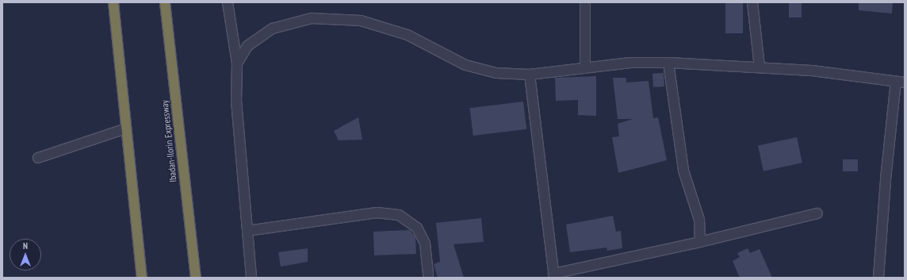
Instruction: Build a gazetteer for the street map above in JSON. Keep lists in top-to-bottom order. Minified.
{"streets":{"highway":["Ibadan-Ilorin Expressway"]},"north":"top"}
